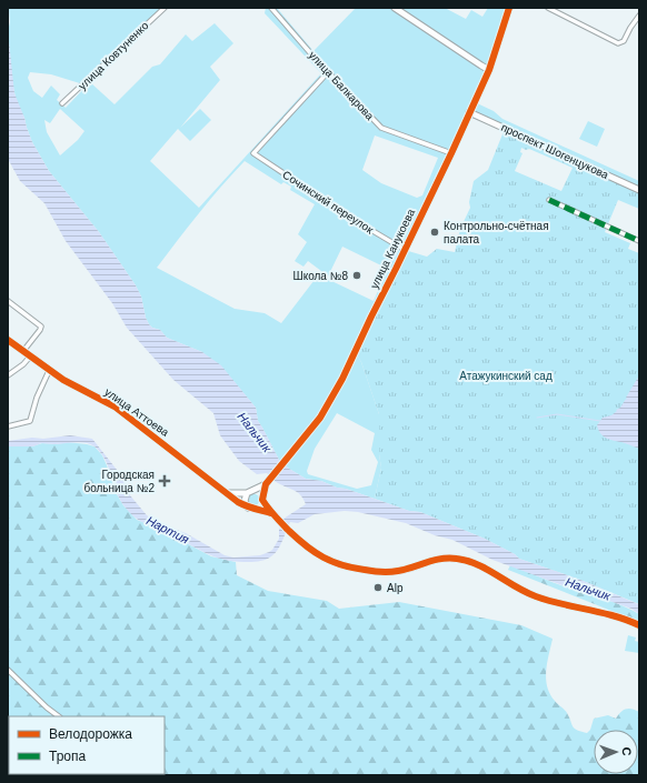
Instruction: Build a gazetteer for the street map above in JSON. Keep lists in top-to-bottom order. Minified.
{"streets":{"street":["улица Ковтуненко","улица Балкарова","проспект Шогенцукова","Сочинский переулок","улица Канукоева","улица Аттоева"]},"crossings":[["улица Балкарова","Сочинский переулок"],["улица Балкарова","улица Канукоева"],["проспект Шогенцукова","улица Канукоева"],["Сочинский переулок","улица Канукоева"]],"water":["Нальчик","Нартия"],"parks":["Атажукинский сад"],"places":{"other":["Контрольно-счётная палата","Школа №8","Alp"],"health":["Городская больница №2"]},"legend":["Велодорожка","Тропа"],"north":"right"}
